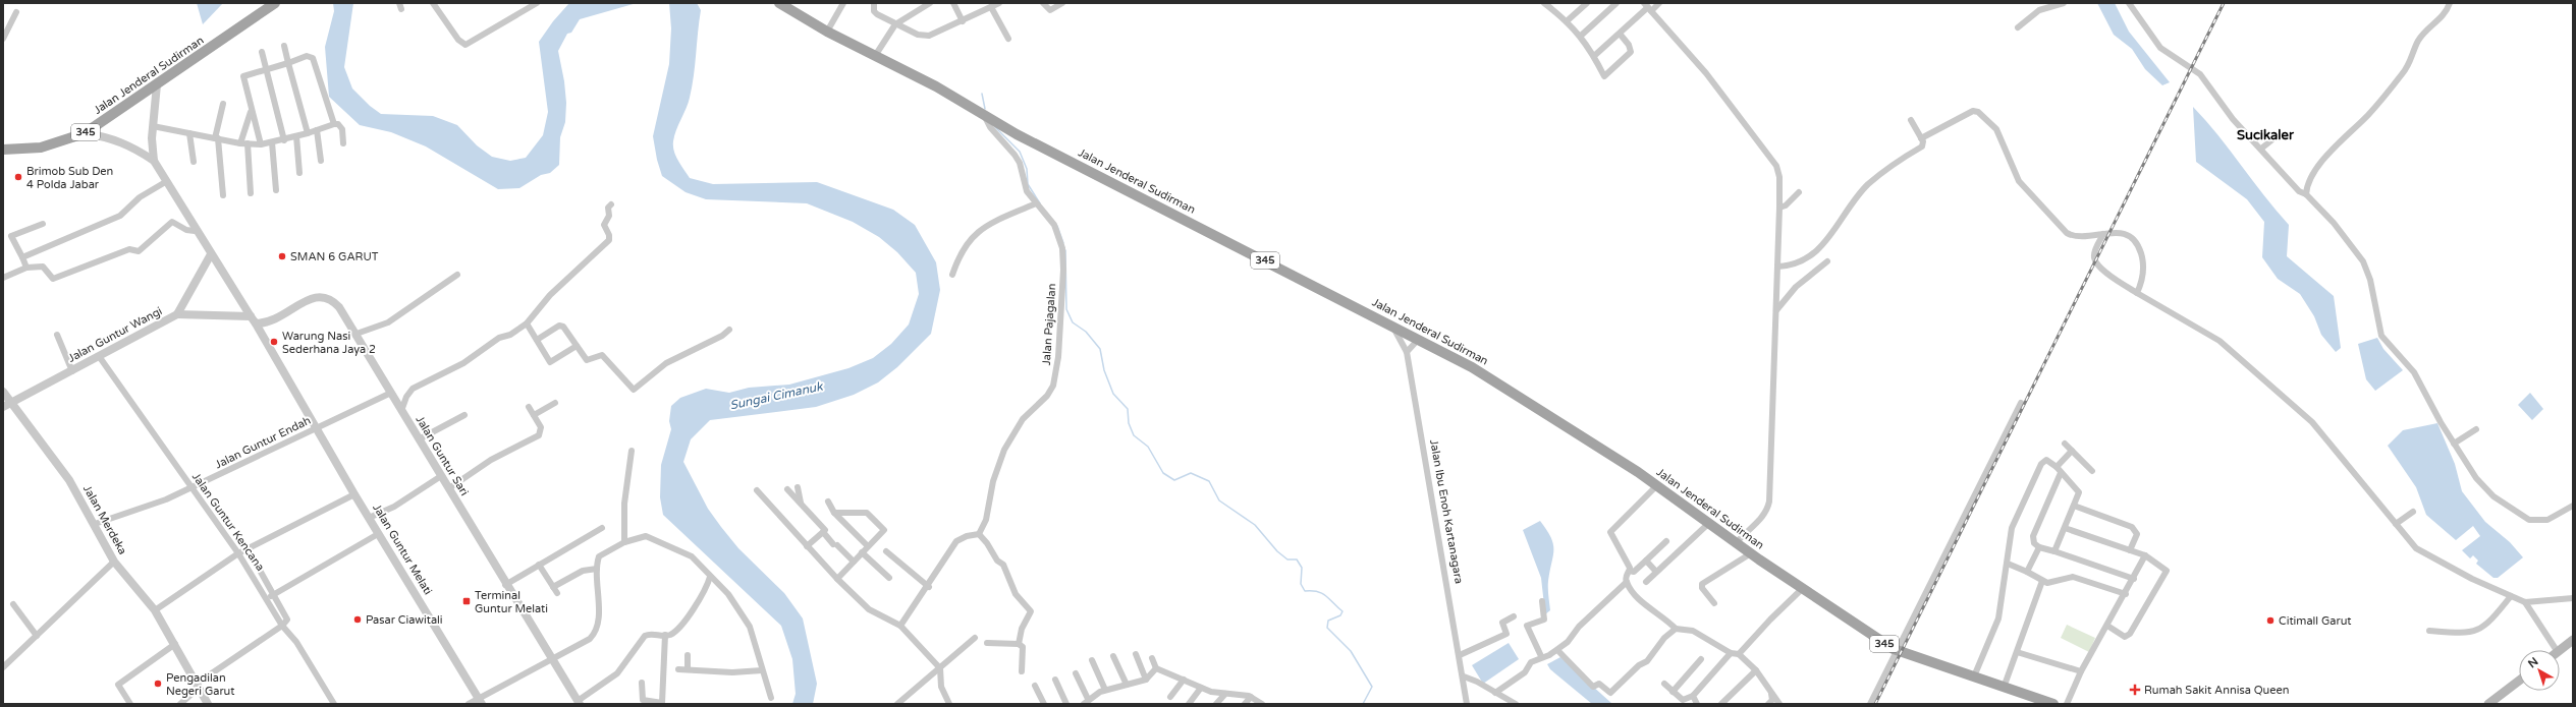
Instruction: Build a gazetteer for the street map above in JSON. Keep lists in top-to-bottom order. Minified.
{"streets":{"main road":["Jalan Jenderal Sudirman","345"],"street":["Jalan Pajagalan","Jalan Guntur Wangi","Jalan Guntur Endah","Jalan Guntur Sari","Jalan Ibu Enoh Kartanagara","Jalan Merdeka","Jalan Guntur Kencana","Jalan Guntur Melati"]},"crossings":[["Jalan Jenderal Sudirman","Jalan Pajagalan"],["Jalan Jenderal Sudirman","Jalan Ibu Enoh Kartanagara"],["Jalan Guntur Wangi","Jalan Merdeka"],["Jalan Guntur Wangi","Jalan Guntur Kencana"],["Jalan Guntur Wangi","Jalan Guntur Melati"],["Jalan Guntur Endah","Jalan Guntur Sari"],["Jalan Guntur Endah","Jalan Merdeka"],["Jalan Guntur Endah","Jalan Guntur Kencana"],["Jalan Guntur Endah","Jalan Guntur Melati"],["Jalan Guntur Sari","Jalan Guntur Melati"]],"districts":["Sucikaler"],"water":["Sungai Cimanuk"],"places":{"other":["Brimob Sub Den 4 Polda Jabar","SMAN 6 GARUT","Warung Nasi Sederhana Jaya 2","Pasar Ciawitali","Citimall Garut","Pengadilan Negeri Garut"],"transit":["Terminal Guntur Melati"],"health":["Rumah Sakit Annisa Queen"]},"north":"top left"}
